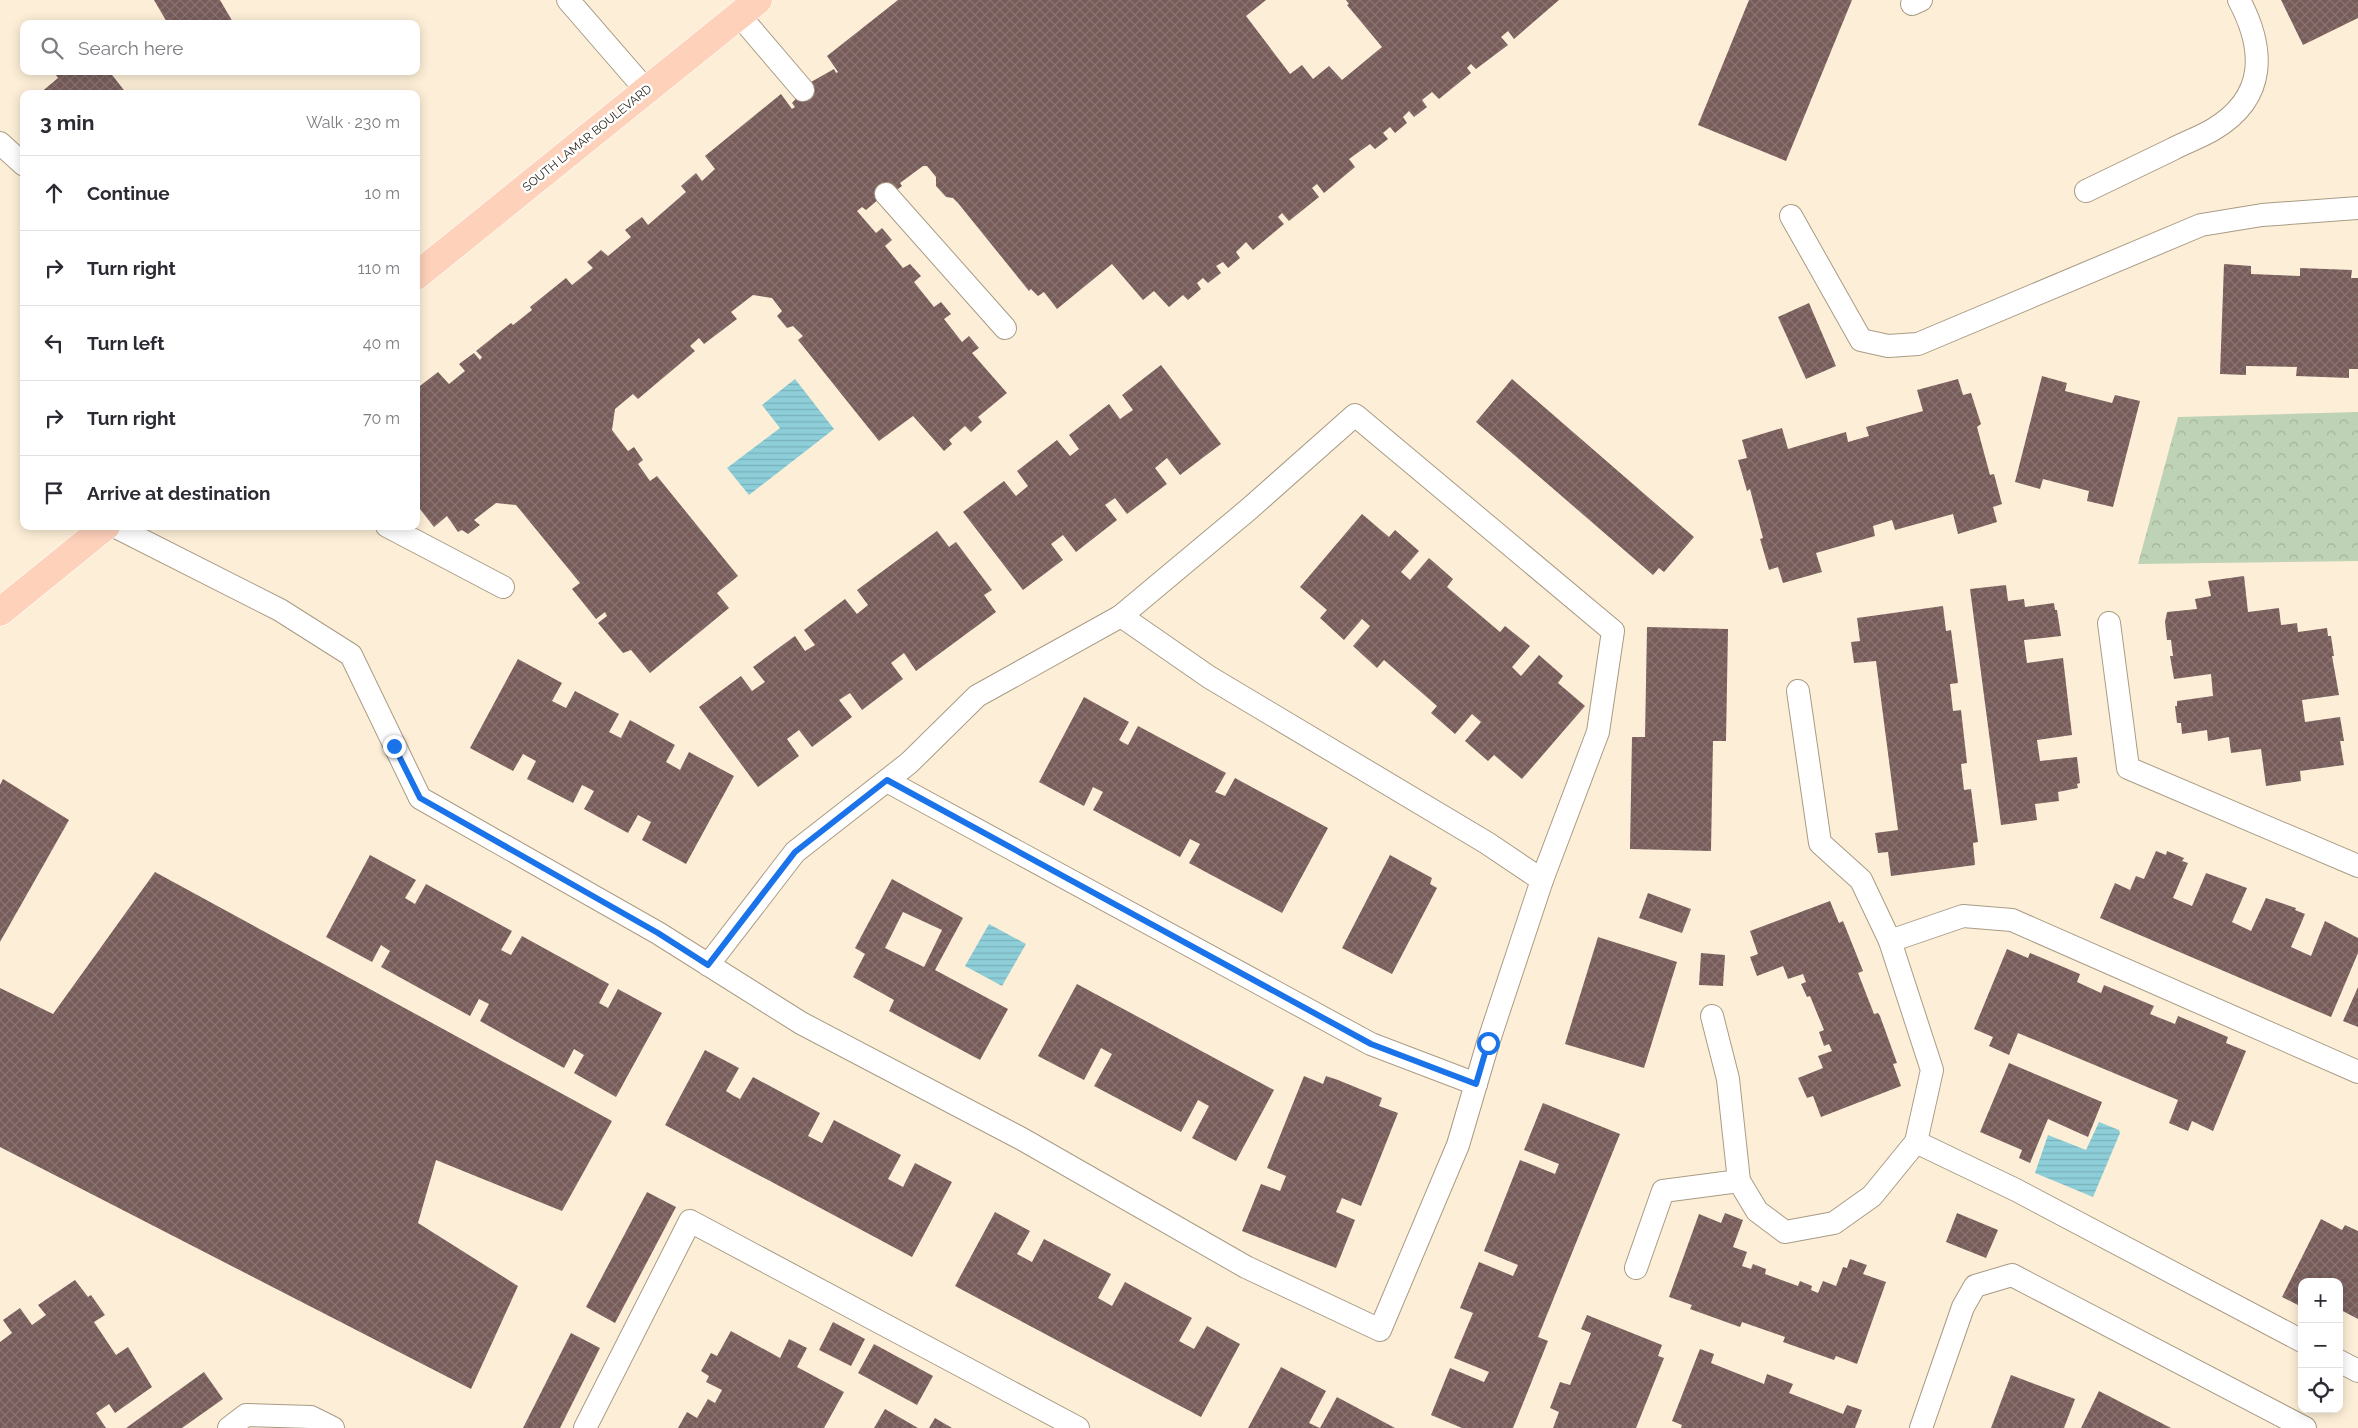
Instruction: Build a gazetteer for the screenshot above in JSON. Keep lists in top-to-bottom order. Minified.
{"streets":{"main road":["SOUTH LAMAR BOULEVARD"]},"page":{"search":"Search here","heading":["3 min","Walk · 230 m"],"list":[["Continue","10 m"],["Turn right","110 m"],["Turn left","40 m"],["Turn right","70 m"],"Arrive at destination"],"map_buttons":["+","−"]}}
